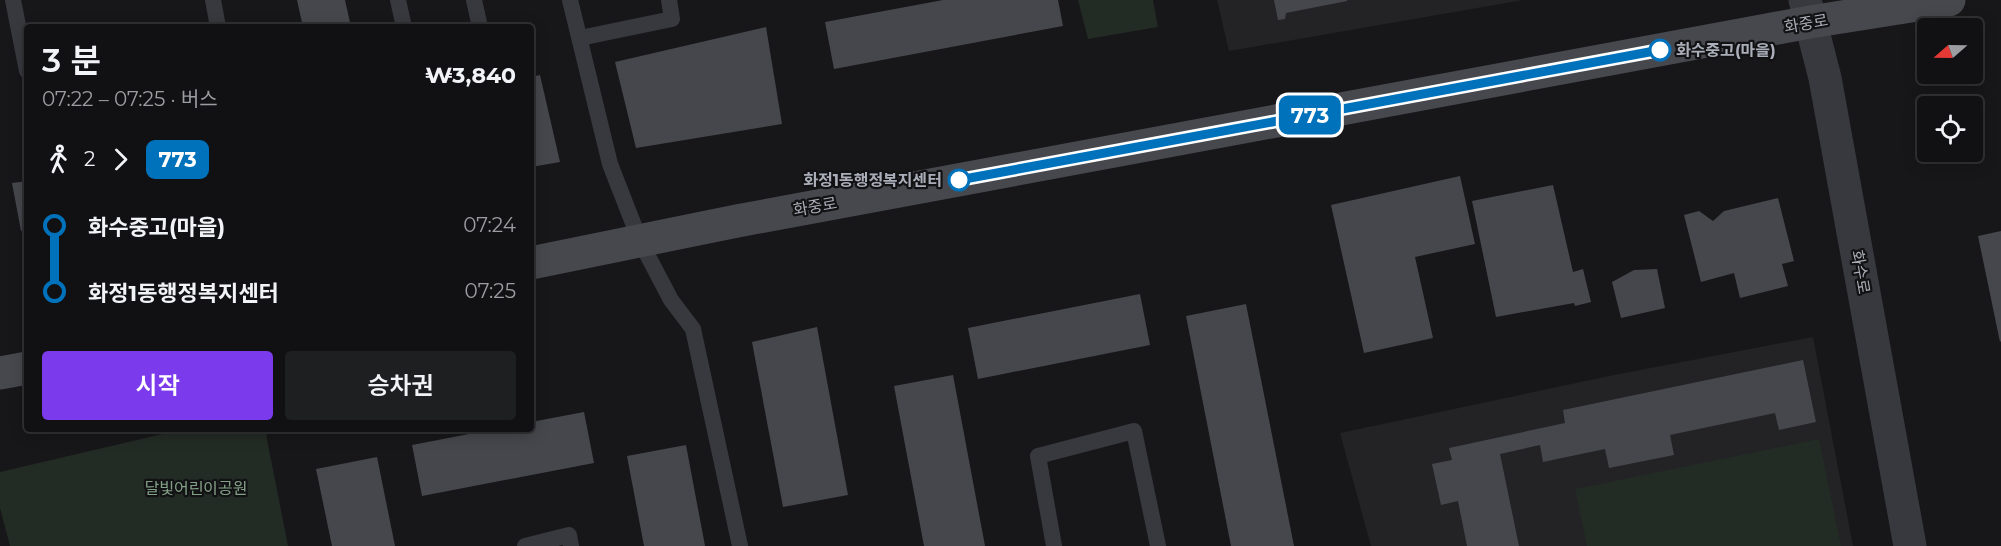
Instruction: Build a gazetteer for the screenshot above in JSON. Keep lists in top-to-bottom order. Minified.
{"streets":{"main road":["화중로"],"street":["화수로"]},"crossings":[["화중로","화수로"]],"parks":["달빛어린이공원"],"places":["화수중고(마을)","화정1동행정복지센터"],"lines":["bus line 773"],"north":"left","page":{"on_map":"773","heading":["3 분","07:22 – 07:25 · 버스","₩3,840"],"legs":["2","773"],"list":[{"name":"화수중고(마을)","value":"07:24"},{"name":"화정1동행정복지센터","value":"07:25"}],"buttons":["시작","승차권"]}}
